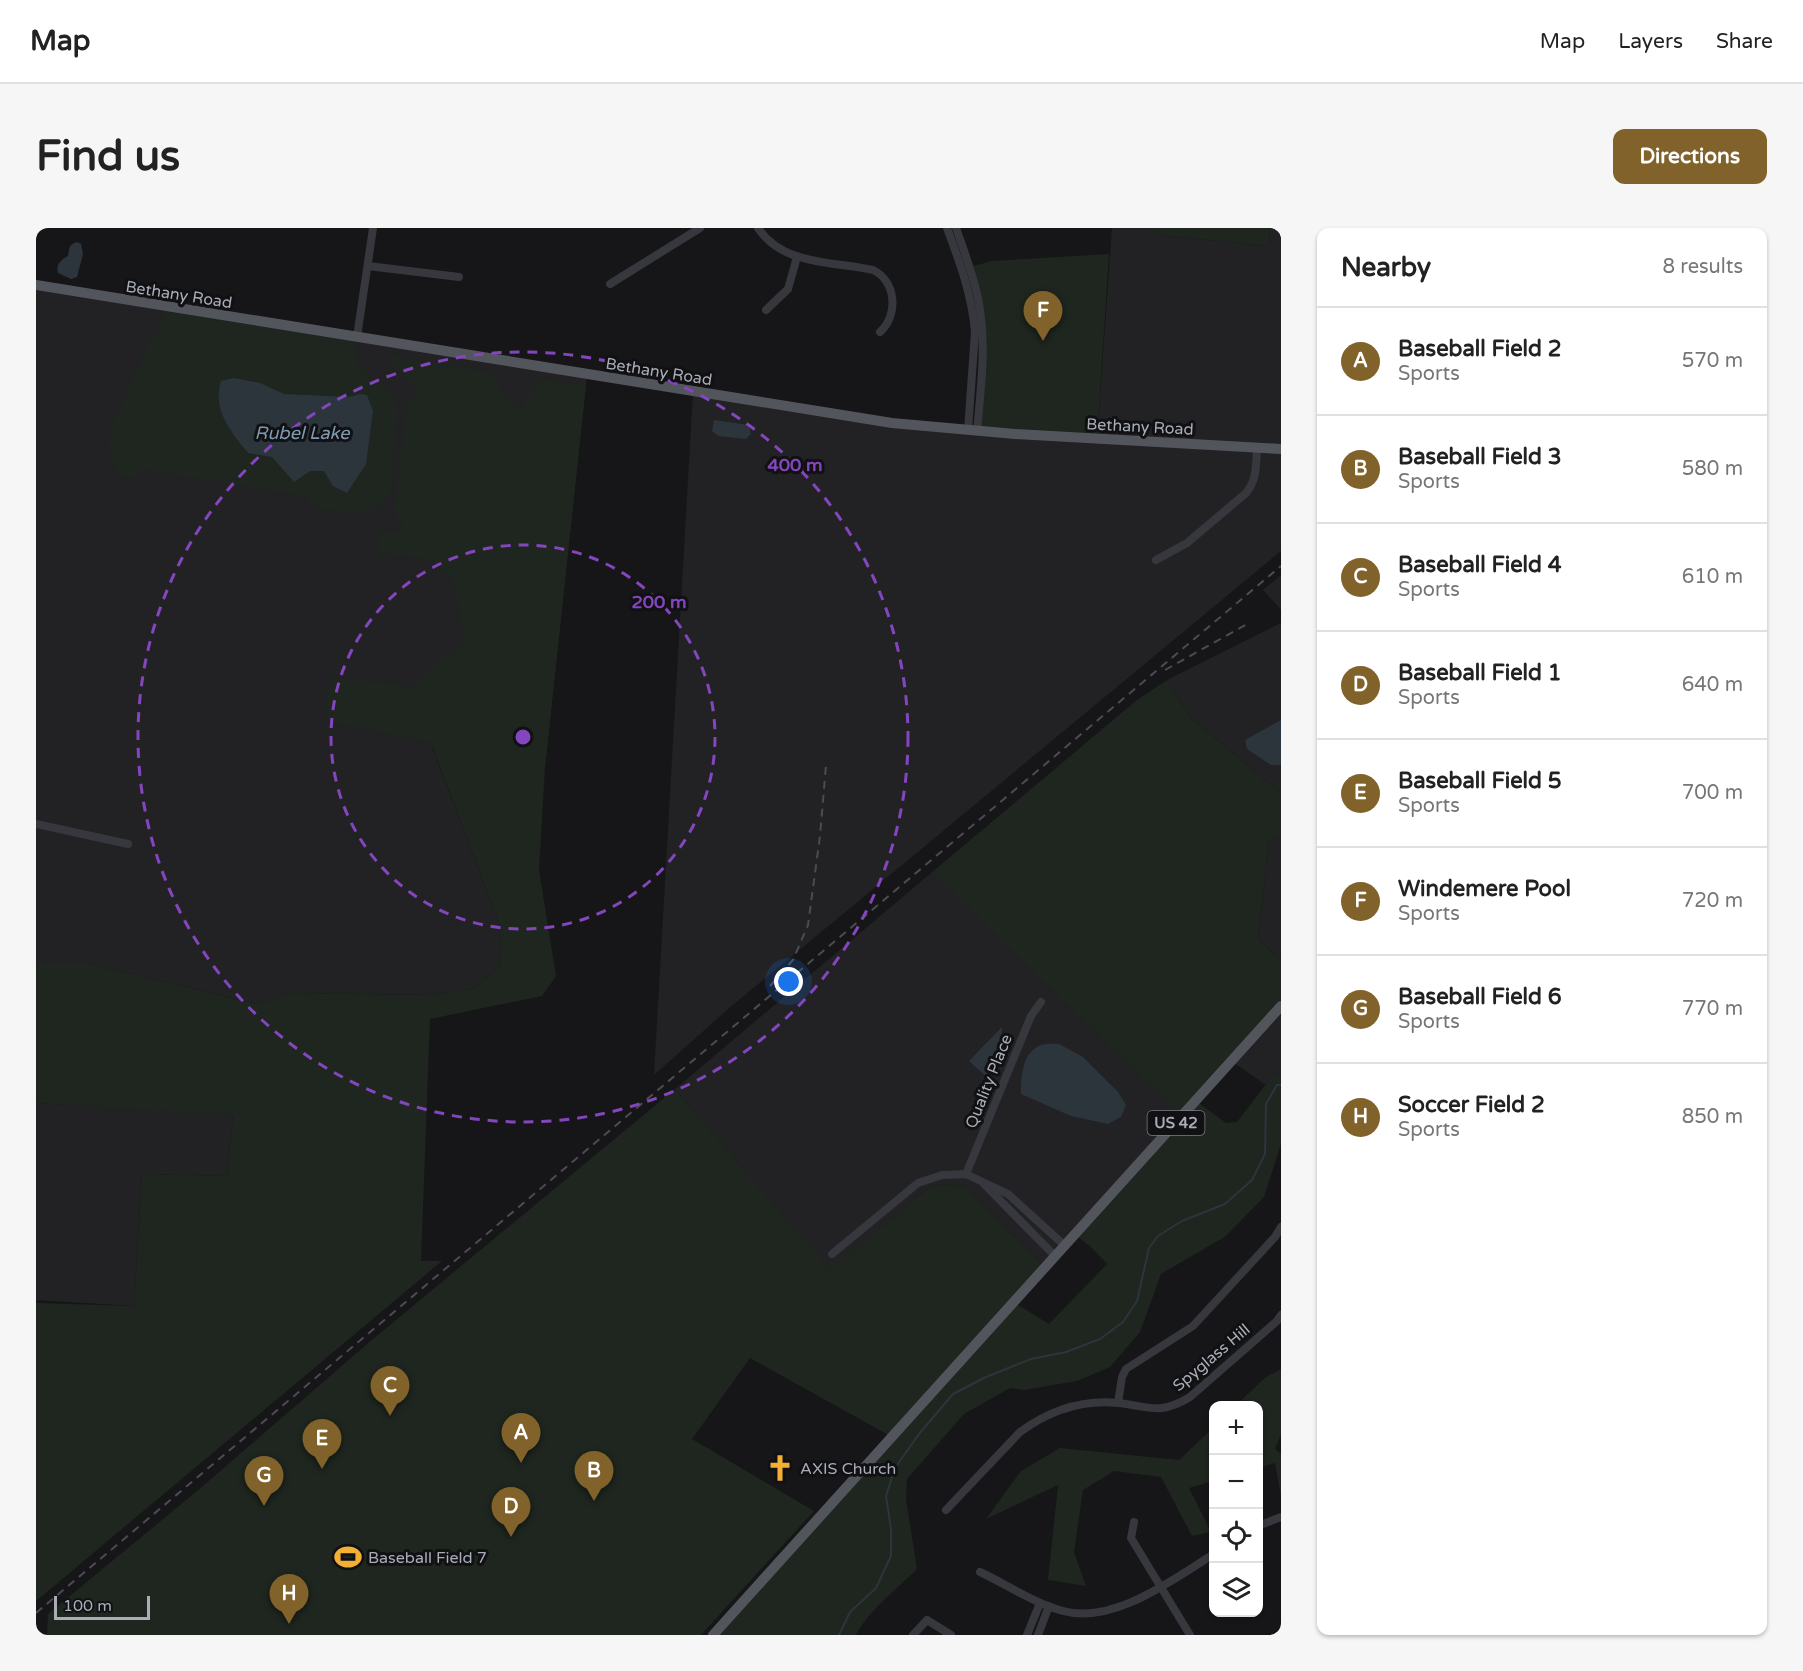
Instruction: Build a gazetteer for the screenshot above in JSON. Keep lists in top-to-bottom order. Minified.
{"streets":{"main road":["Bethany Road","US 42"],"street":["Quality Place","Spyglass Hill"]},"water":["Rubel Lake"],"places":{"church":["AXIS Church"],"sports":["Baseball Field 7"]},"scale_bar":"100 m","page":{"header":"Map","nav":["Map","Layers","Share"],"buttons":"Directions","title":"Find us","heading":["Nearby","8 results"],"pins":["F","C","A","E","B","G","D","H"],"list":[{"mark":"A","name":"Baseball Field 2","note":"Sports","value":"570 m"},{"mark":"B","name":"Baseball Field 3","note":"Sports","value":"580 m"},{"mark":"C","name":"Baseball Field 4","note":"Sports","value":"610 m"},{"mark":"D","name":"Baseball Field 1","note":"Sports","value":"640 m"},{"mark":"E","name":"Baseball Field 5","note":"Sports","value":"700 m"},{"mark":"F","name":"Windemere Pool","note":"Sports","value":"720 m"},{"mark":"G","name":"Baseball Field 6","note":"Sports","value":"770 m"},{"mark":"H","name":"Soccer Field 2","note":"Sports","value":"850 m"}],"map_buttons":["+","−"],"scale":"100 m"},"rings":["400 m","200 m"]}
